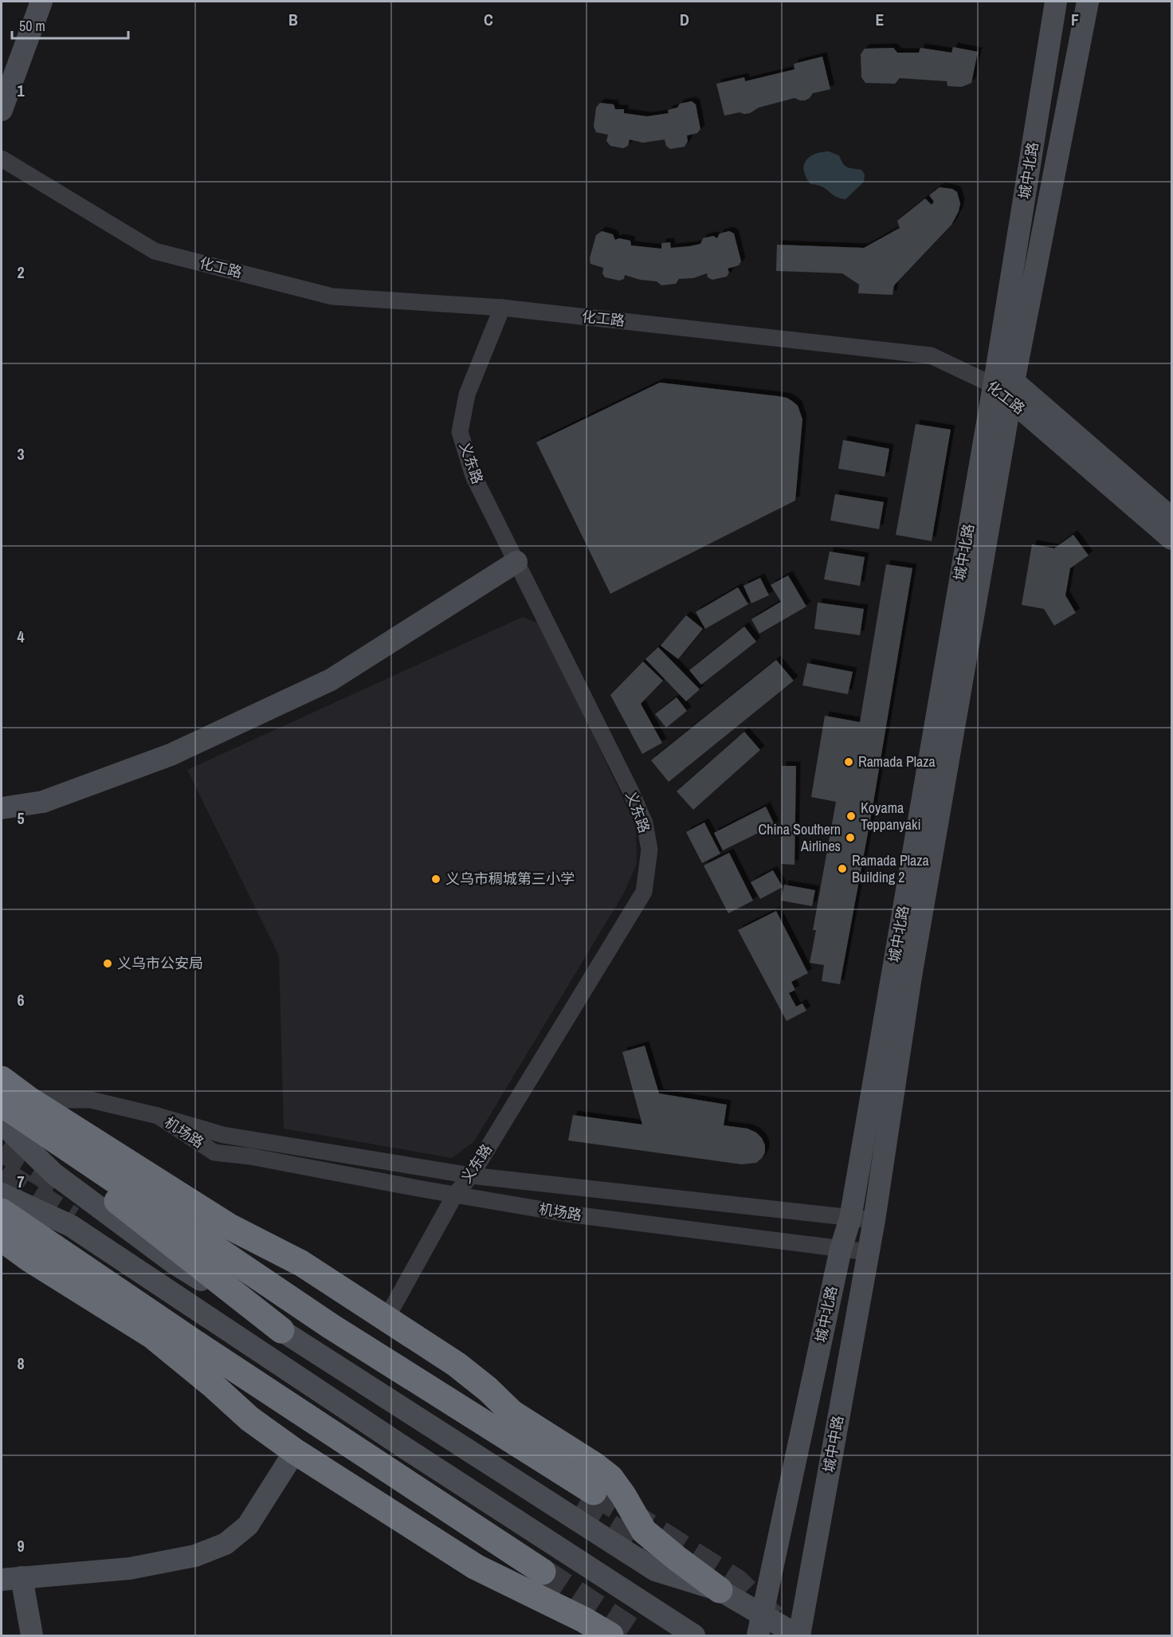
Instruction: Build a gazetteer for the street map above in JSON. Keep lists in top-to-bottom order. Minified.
{"streets":{"main road":["城中北路","化工路","城中中路"],"street":["义东路","机场路"]},"crossings":[["城中北路","化工路"],["城中北路","机场路"],["城中北路","城中中路"],["化工路","义东路"],["义东路","机场路"],["机场路","城中中路"]],"places":["Ramada Plaza","Koyama Teppanyaki","China Southern Airlines","Ramada Plaza Building 2","义乌市稠城第三小学","义乌市公安局"],"scale_bar":"50 m","grid":{"columns":["B","C","D","E","F"],"rows":["1","2","3","4","5","6","7","8","9"]}}
